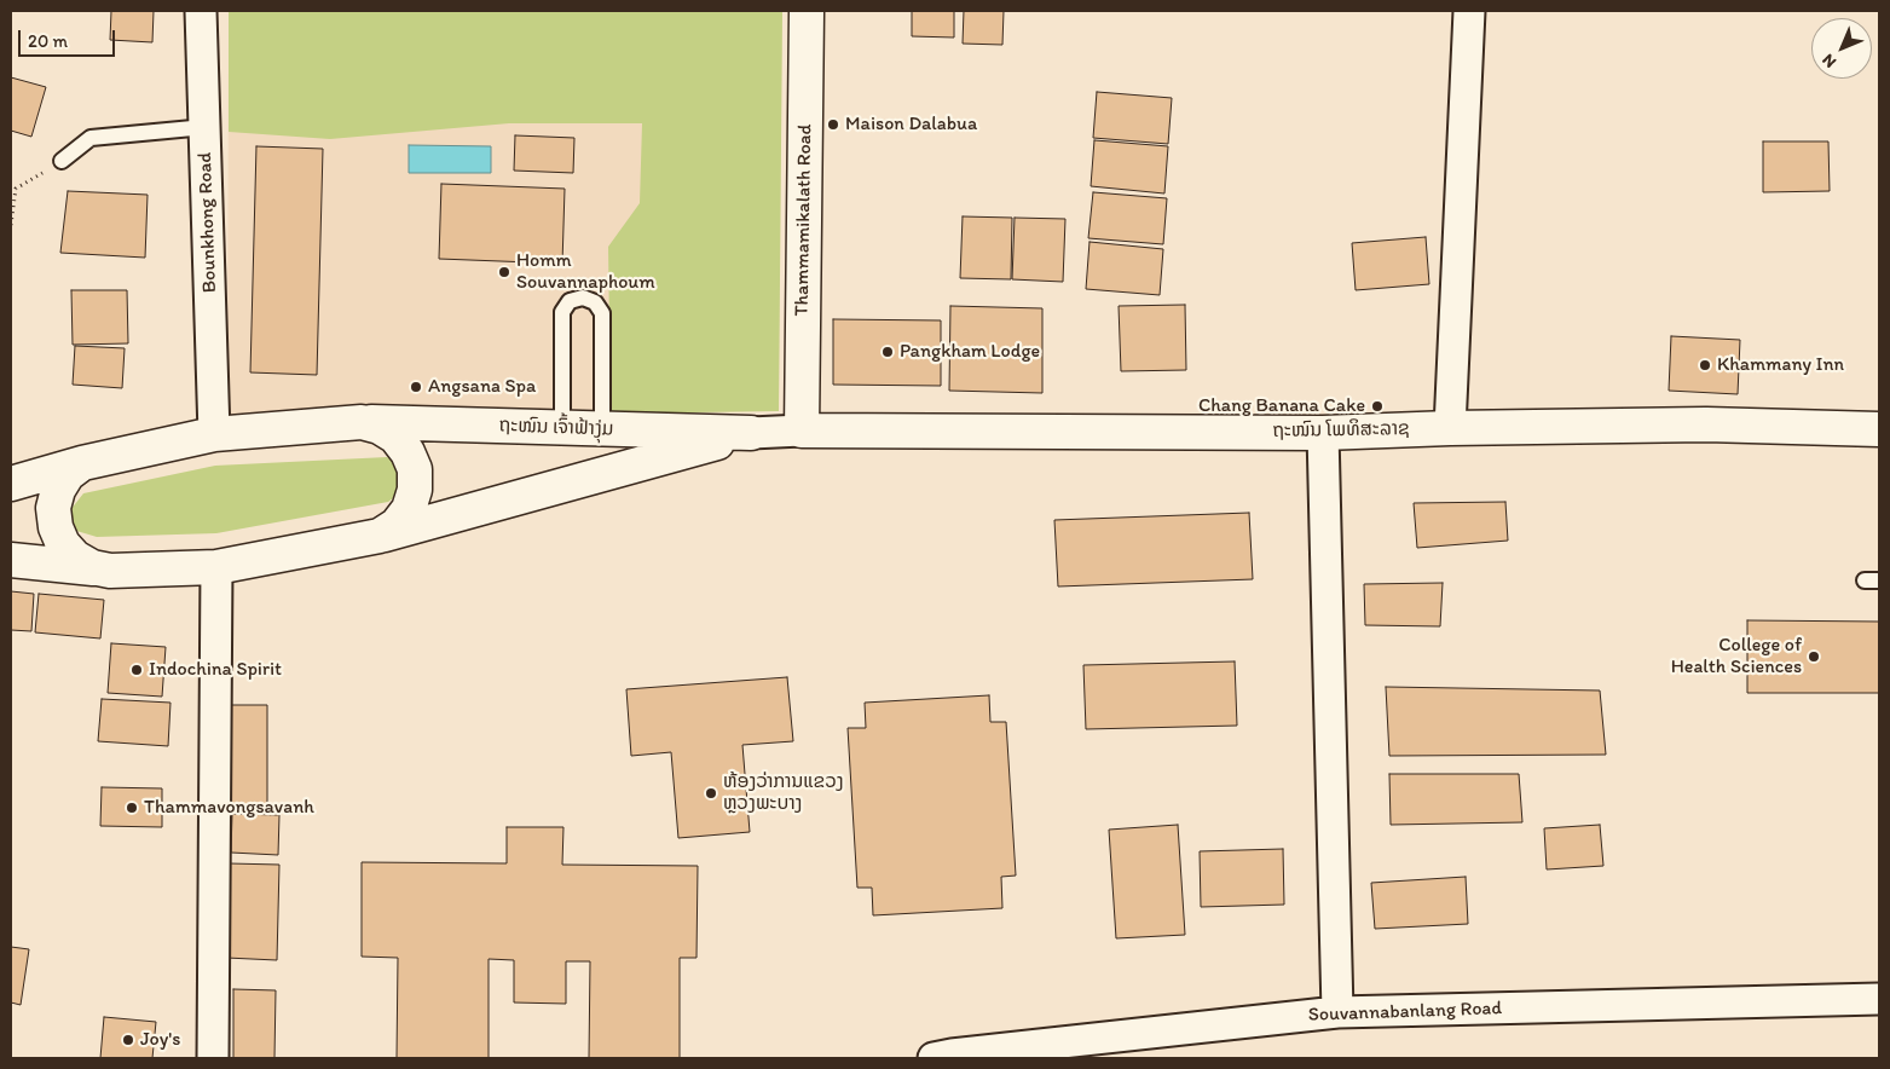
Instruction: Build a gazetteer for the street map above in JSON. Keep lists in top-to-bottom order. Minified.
{"streets":{"main road":["Thammamikalath Road","ຖະໜົນ ເຈົ້າຟ້າງຸ່ມ","ຖະໜົນ ໂພທິສະລາຊ"],"street":["Bounkhong Road","Souvannabanlang Road"]},"crossings":[["Thammamikalath Road","ຖະໜົນ ເຈົ້າຟ້າງຸ່ມ"],["Thammamikalath Road","ຖະໜົນ ໂພທິສະລາຊ"],["Bounkhong Road","ຖະໜົນ ເຈົ້າຟ້າງຸ່ມ"],["ຖະໜົນ ເຈົ້າຟ້າງຸ່ມ","ຖະໜົນ ໂພທິສະລາຊ"]],"places":["Maison Dalabua","Homm Souvannaphoum","Pangkham Lodge","Khammany Inn","Angsana Spa","Chang Banana Cake","College of Health Sciences","Indochina Spirit","ຫ້ອງວ່າການແຂວງ ຫຼວງພະບາງ","Thammavongsavanh","Joy's"],"scale_bar":"20 m","north":"bottom left"}
